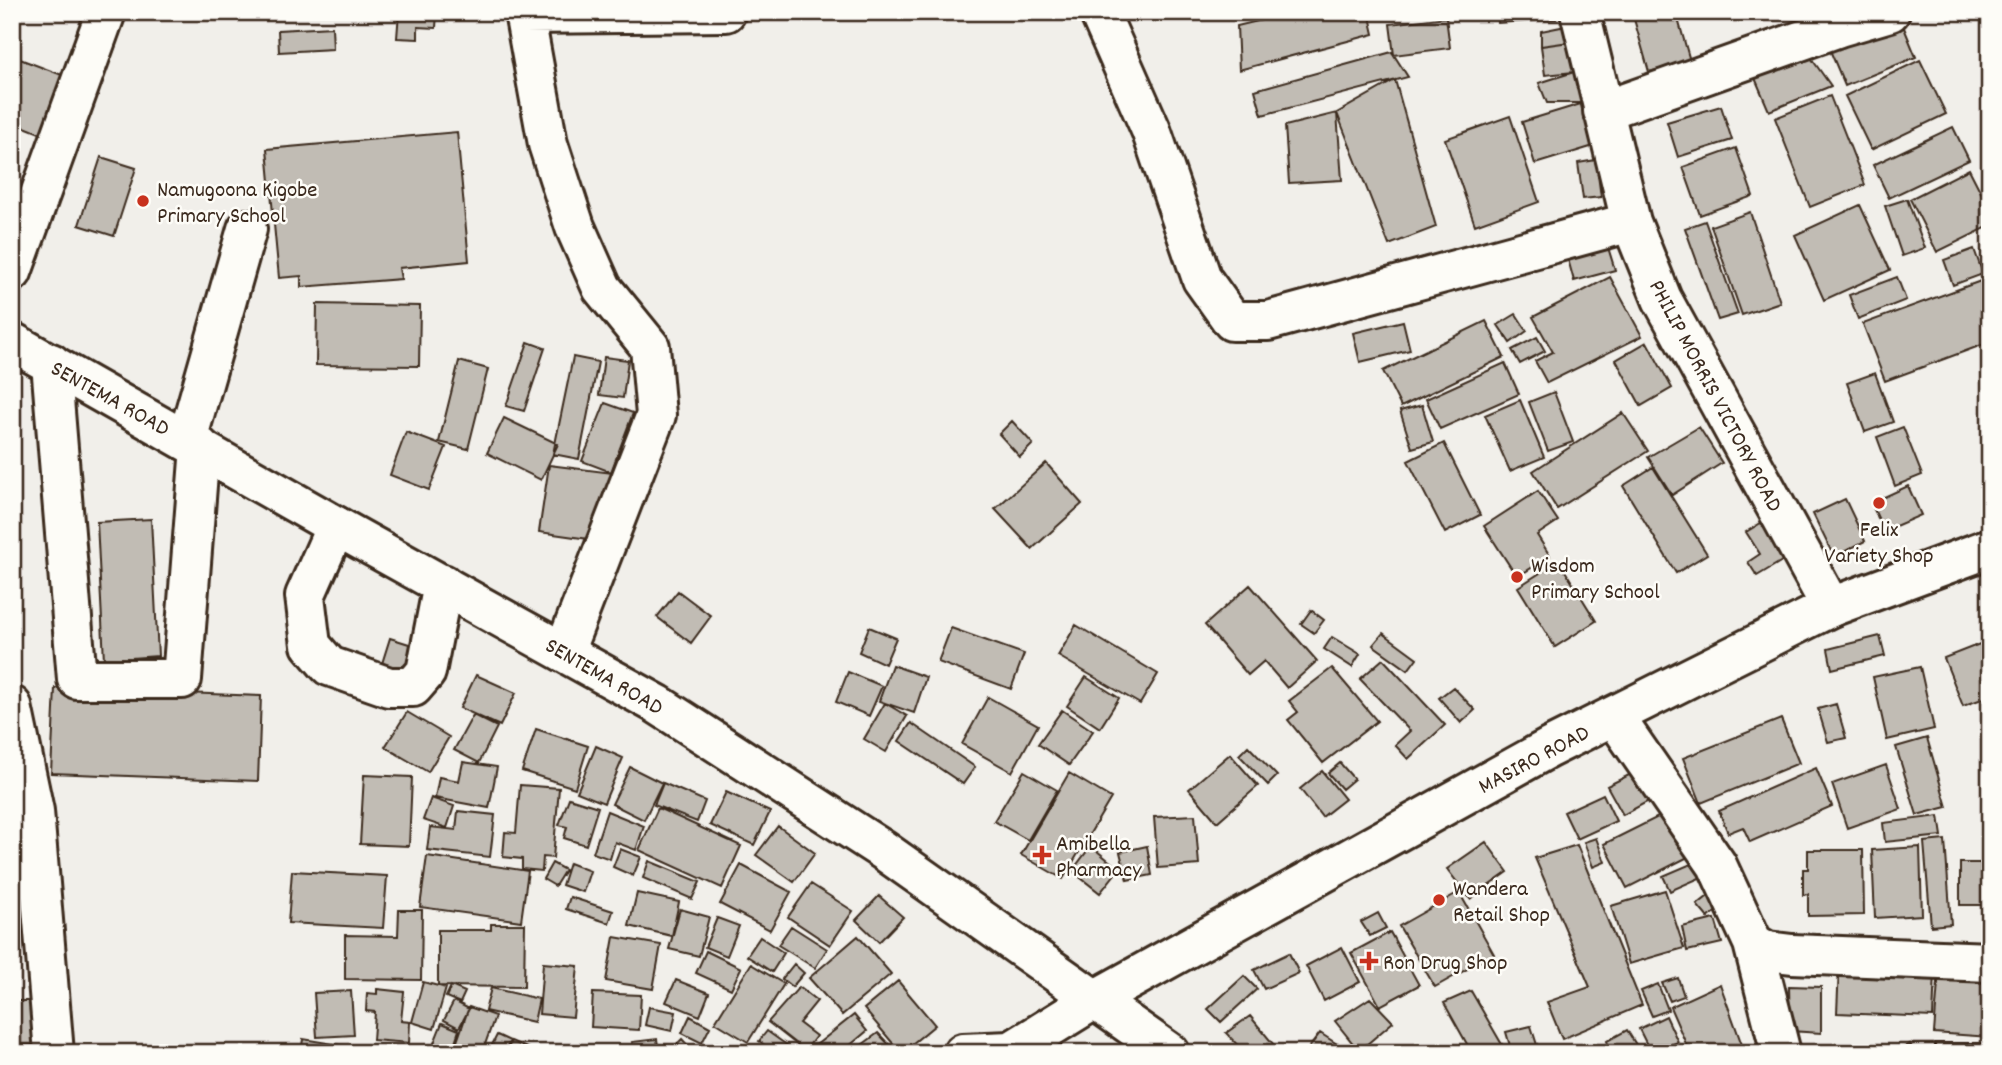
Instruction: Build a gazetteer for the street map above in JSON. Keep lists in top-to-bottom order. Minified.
{"streets":{"street":["PHILIP MORRIS VICTORY ROAD","SENTEMA ROAD","MASIRO ROAD"]},"crossings":[["PHILIP MORRIS VICTORY ROAD","MASIRO ROAD"],["SENTEMA ROAD","MASIRO ROAD"]],"places":{"other":["Namugoona Kigobe Primary School","Felix Variety Shop","Wisdom Primary School","Wandera Retail Shop"],"health":["Amibella Pharmacy","Ron Drug Shop"]}}
